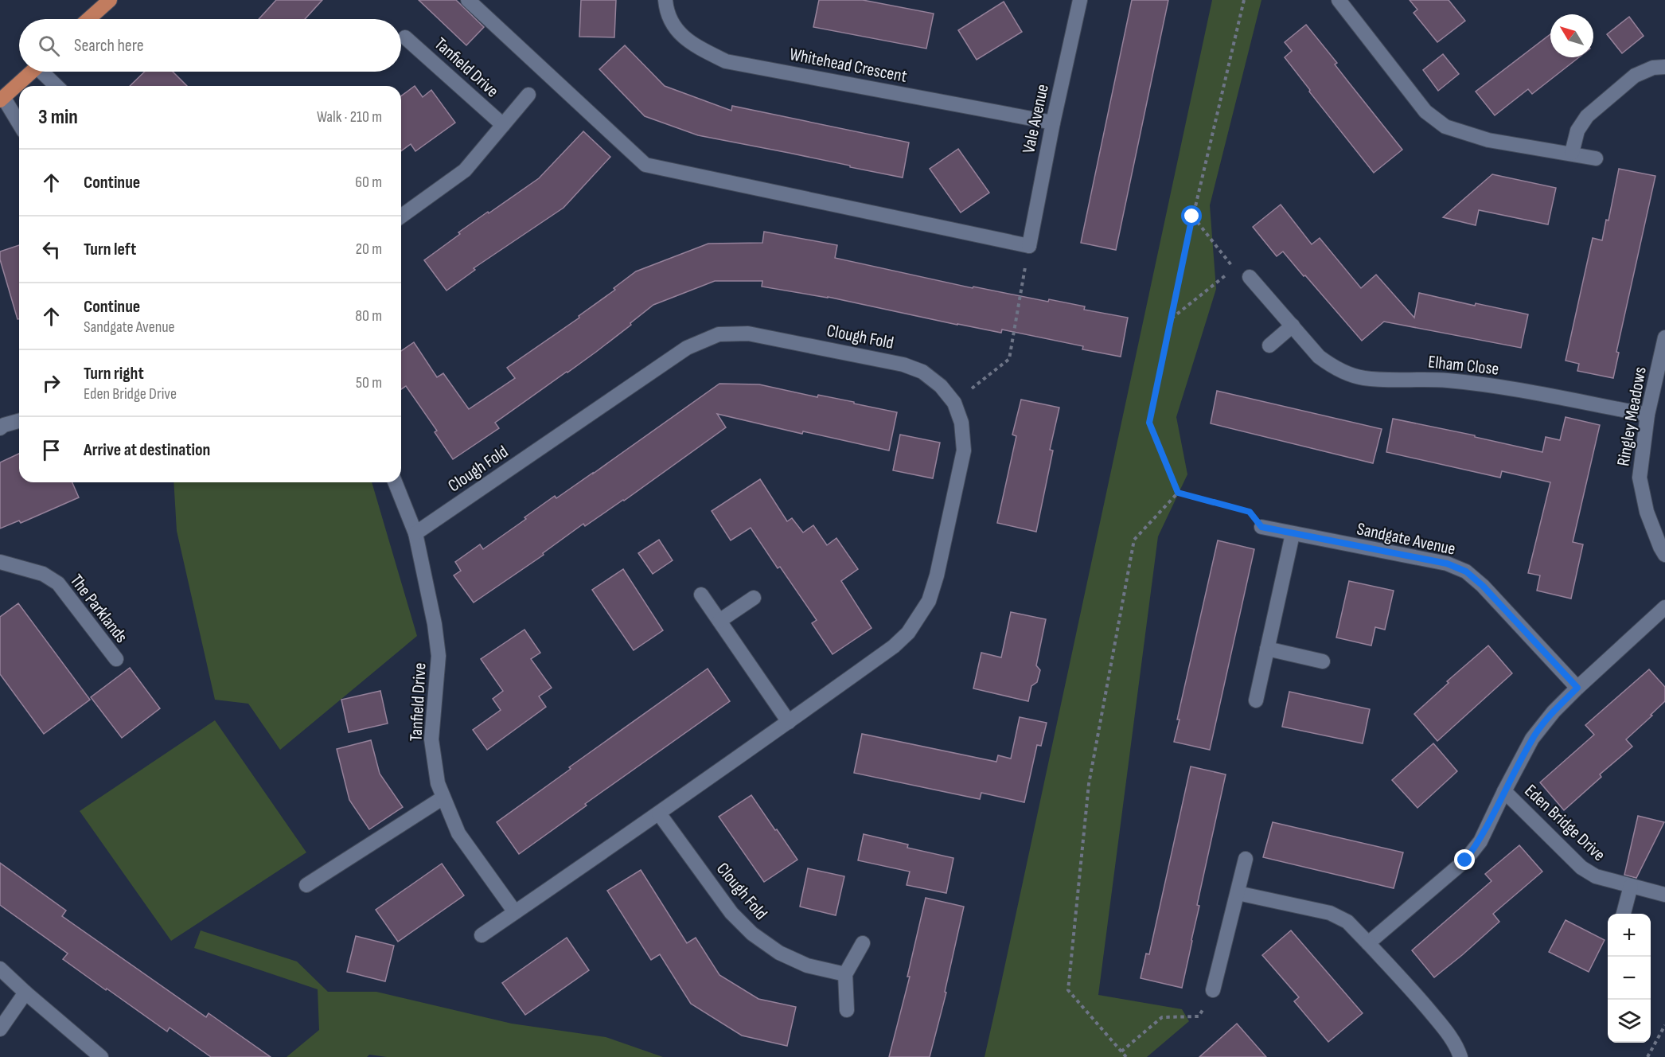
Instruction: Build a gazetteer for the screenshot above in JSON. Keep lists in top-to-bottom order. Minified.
{"streets":{"street":["Whitehead Crescent","Tanfield Drive","Vale Avenue","Clough Fold","Elham Close","Ringley Meadows","Sandgate Avenue","The Parklands","Eden Bridge Drive"]},"crossings":[["Whitehead Crescent","Vale Avenue"],["Tanfield Drive","Clough Fold"],["Elham Close","Ringley Meadows"],["Sandgate Avenue","Eden Bridge Drive"]],"north":"top left","page":{"search":"Search here","heading":["3 min","Walk · 210 m"],"list":[["Continue","60 m"],["Turn left","20 m"],["Continue","Sandgate Avenue","80 m"],["Turn right","Eden Bridge Drive","50 m"],"Arrive at destination"],"map_buttons":["+","−"]}}
